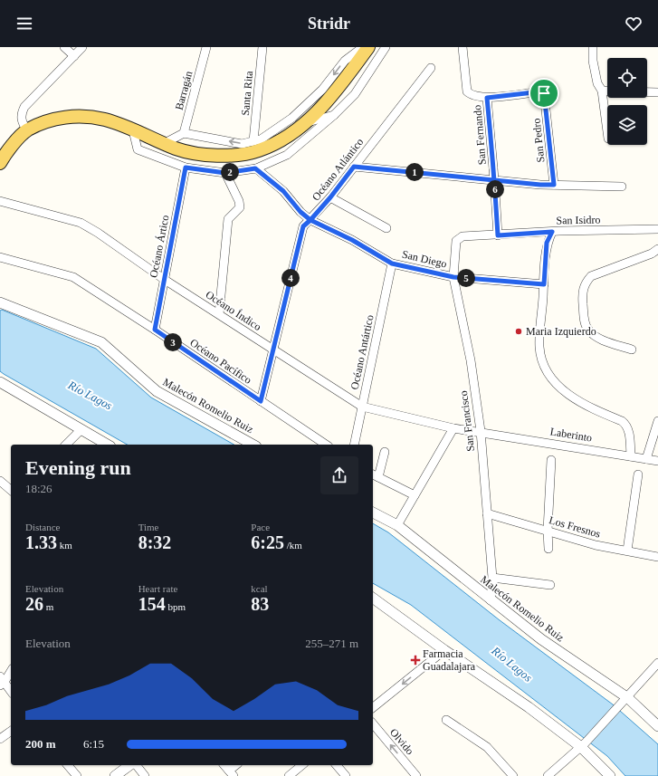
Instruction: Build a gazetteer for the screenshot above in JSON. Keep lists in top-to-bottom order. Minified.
{"streets":{"street":["Barragán","Santa Rita","San Fernando","San Pedro","Océano Atlántico","San Isidro","Océano Ártico","San Diego","Océano Índico","Océano Antártico","Océano Pacífico","Malecón Romelio Ruiz","San Francisco","Laberinto","Los Fresnos","Olvido"]},"crossings":[["San Fernando","San Pedro"],["San Fernando","San Isidro"],["Océano Atlántico","San Diego"],["Océano Atlántico","Océano Índico"],["Océano Atlántico","Océano Pacífico"],["San Isidro","San Francisco"],["Océano Ártico","Océano Índico"],["Océano Ártico","Océano Pacífico"],["San Diego","Océano Antártico"],["San Diego","San Francisco"],["Océano Índico","Océano Antártico"],["Océano Índico","San Francisco"],["Océano Índico","Laberinto"],["Malecón Romelio Ruiz","San Francisco"],["San Francisco","Laberinto"],["San Francisco","Los Fresnos"]],"water":["Río Lagos"],"places":{"other":["Maria Izquierdo"],"health":["Farmacia Guadalajara"]},"page":{"header":"Stridr","pins":["1","2","6","4","5","3"],"heading":["Evening run","18:26"],"stats":[["Distance","1.33 km"],["Time","8:32"],["Pace","6:25 /km"],["Elevation","26 m"],["Heart rate","154 bpm"],["kcal","83"]],"chart":["Elevation","255–271 m"],"list":[{"name":"200 m","note":"6:15"}]}}
